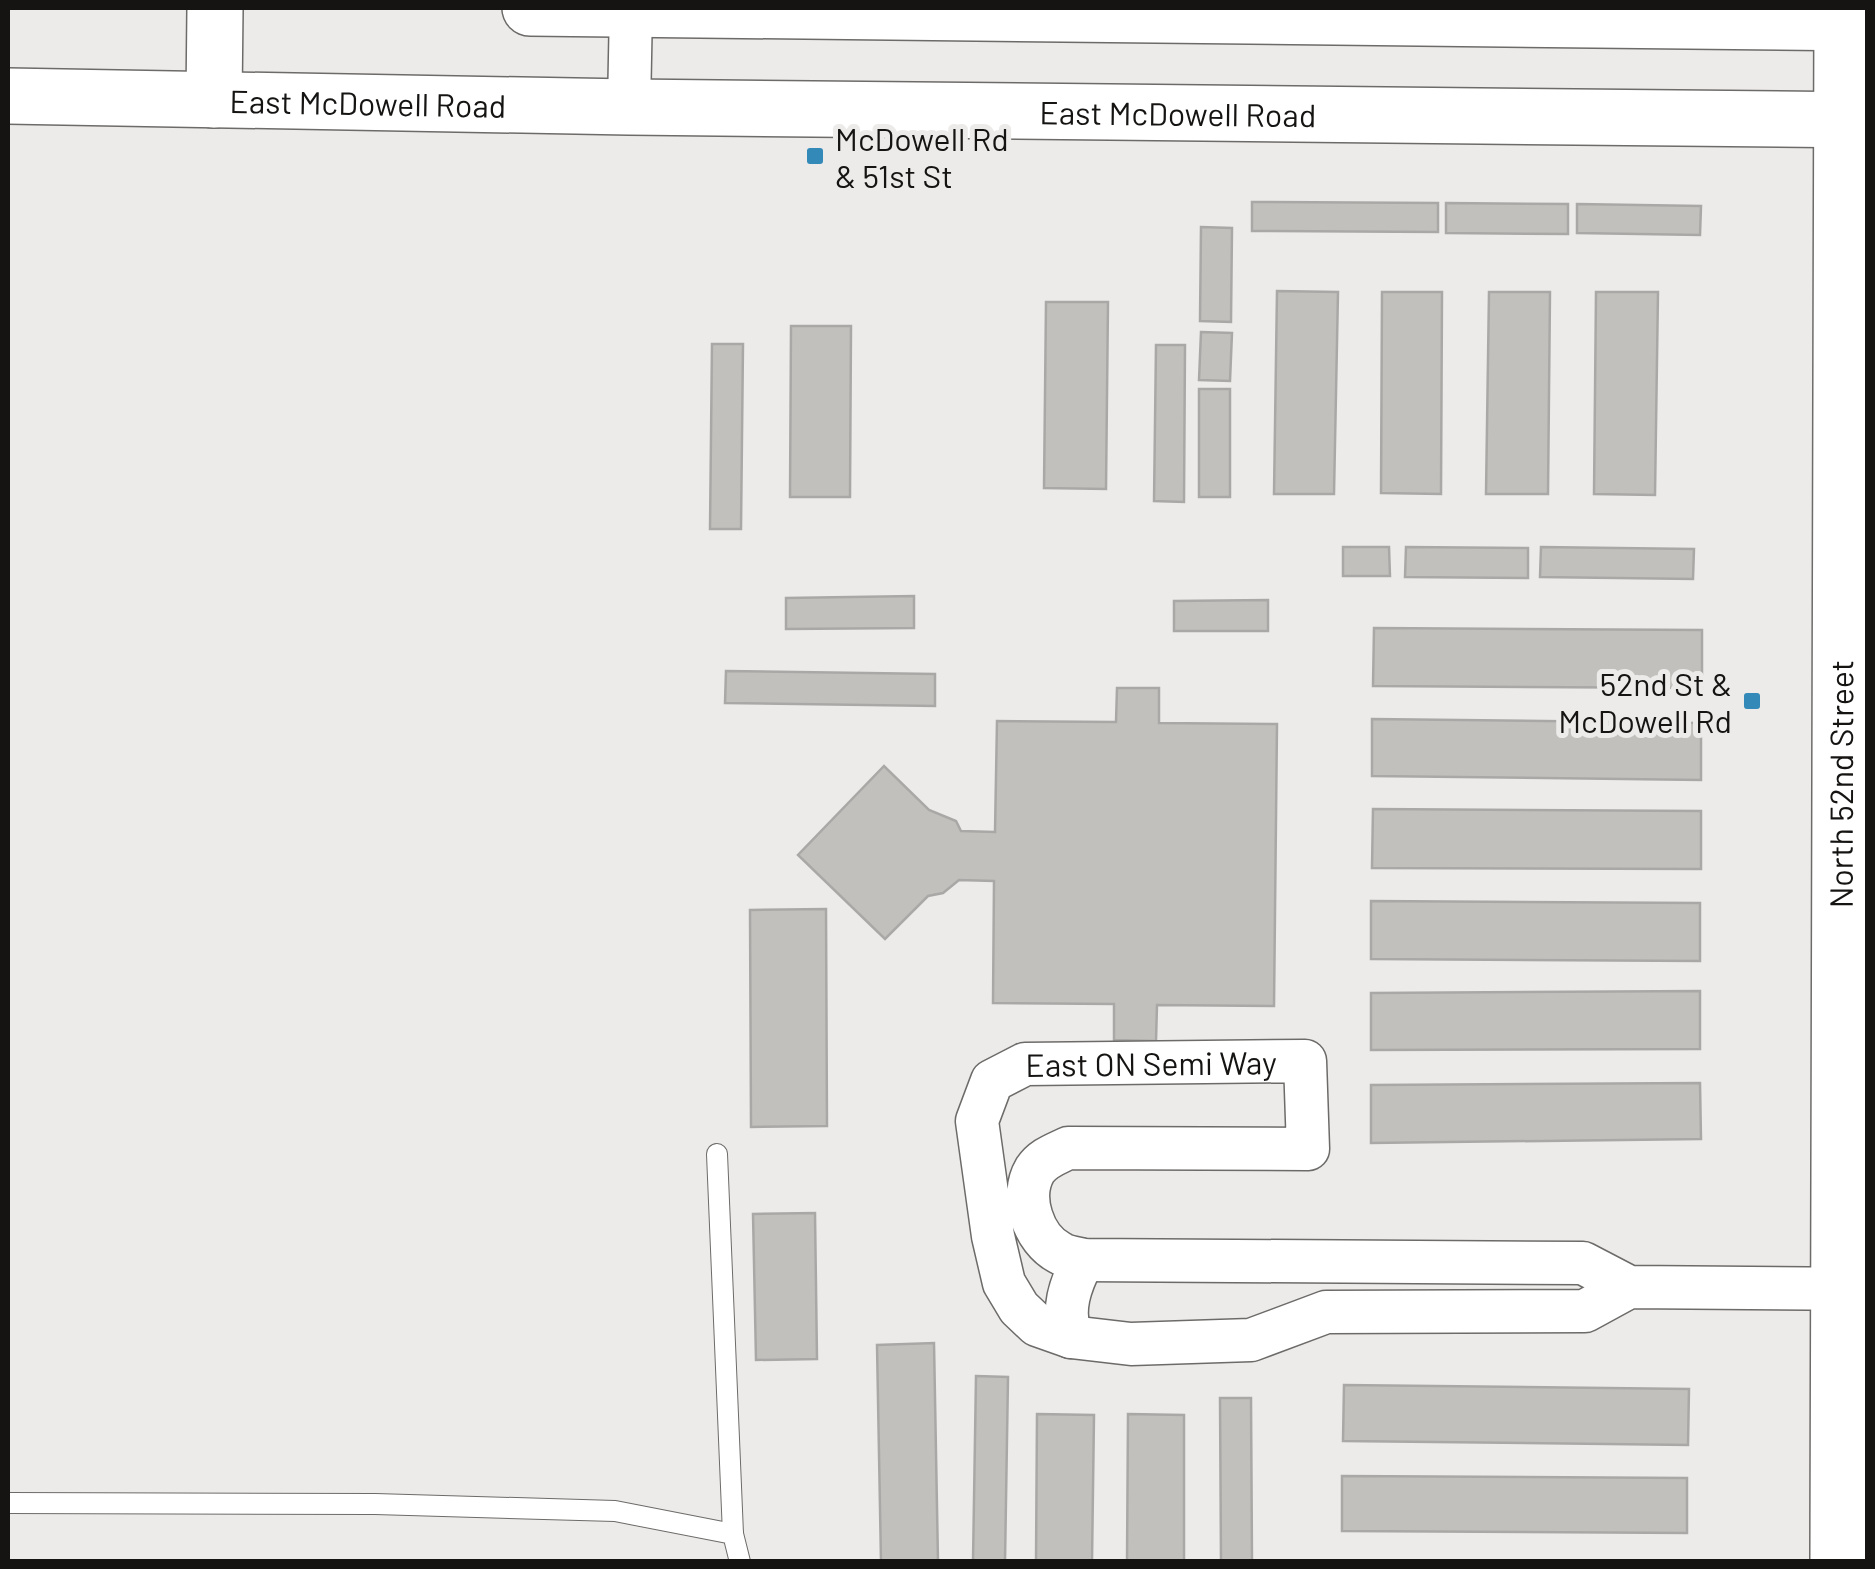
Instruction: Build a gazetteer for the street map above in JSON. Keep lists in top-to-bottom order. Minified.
{"streets":{"main road":["East McDowell Road","North 52nd Street"],"street":["East ON Semi Way"]},"crossings":[["East McDowell Road","North 52nd Street"],["North 52nd Street","East ON Semi Way"]],"places":{"transit":["McDowell Rd & 51st St","52nd St & McDowell Rd"]}}
